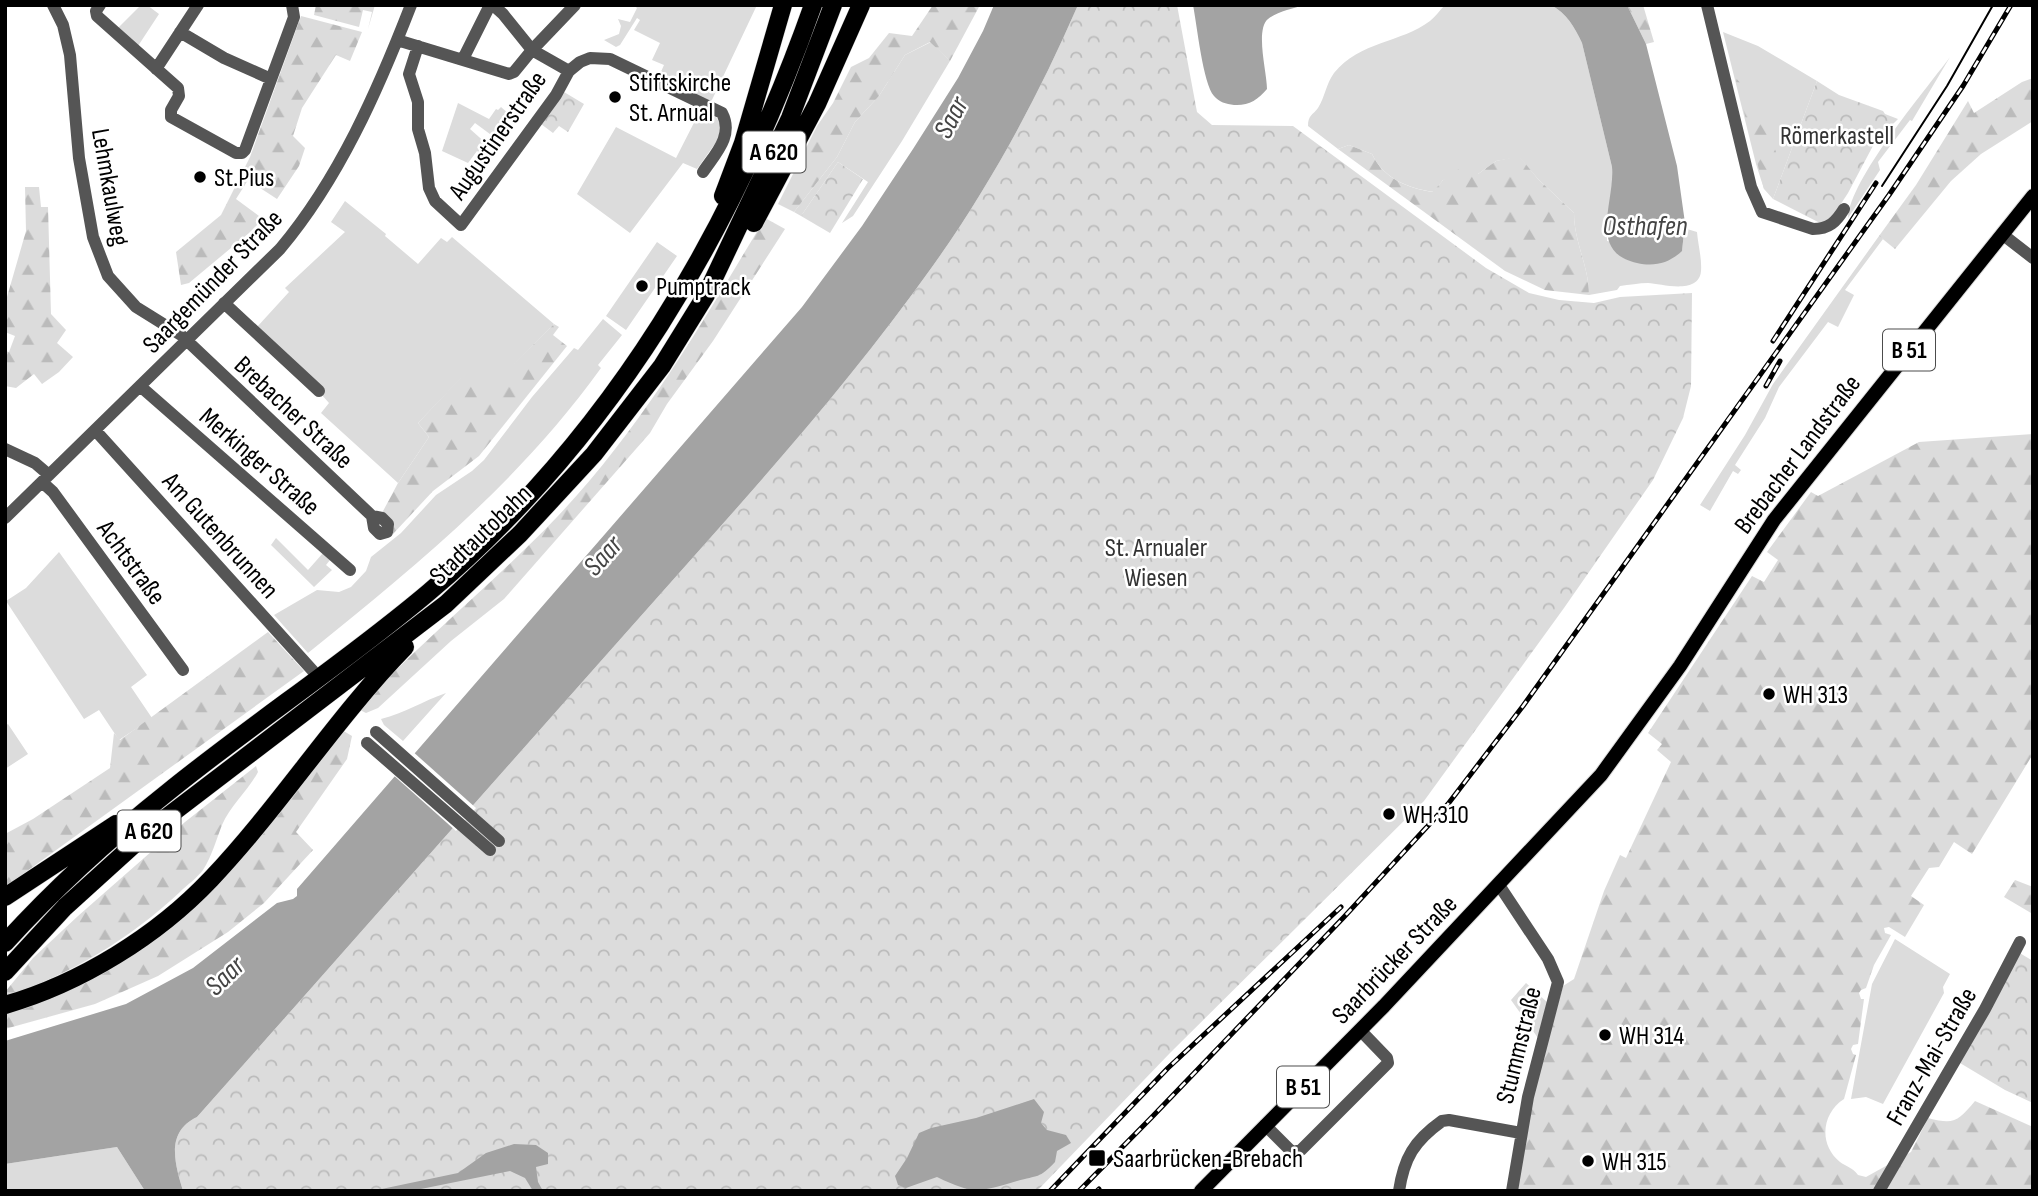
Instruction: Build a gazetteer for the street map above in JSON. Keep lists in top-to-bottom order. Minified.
{"streets":{"highway":["A 620","Stadtautobahn"],"main road":["B 51","Brebacher Landstraße","Saarbrücker Straße"],"street":["Augustinerstraße","Lehmkaulweg","Saargemünder Straße","Brebacher Straße","Merkinger Straße","Am Gutenbrunnen","Achtstraße","Stummstraße","Franz-Mai-Straße"]},"crossings":[["Lehmkaulweg","Saargemünder Straße"],["Lehmkaulweg","Brebacher Straße"],["Saargemünder Straße","Brebacher Straße"],["Saargemünder Straße","Merkinger Straße"],["Saargemünder Straße","Am Gutenbrunnen"],["Saargemünder Straße","Achtstraße"],["Brebacher Landstraße","Saarbrücker Straße"],["Saarbrücker Straße","Stummstraße"]],"water":["Saar","Osthafen"],"parks":["Römerkastell","St. Arnualer Wiesen"],"places":{"other":["Stiftskirche St. Arnual","St.Pius","Pumptrack","WH 313","WH 310","WH 314","WH 315"],"transit":["Saarbrücken-Brebach"]}}
